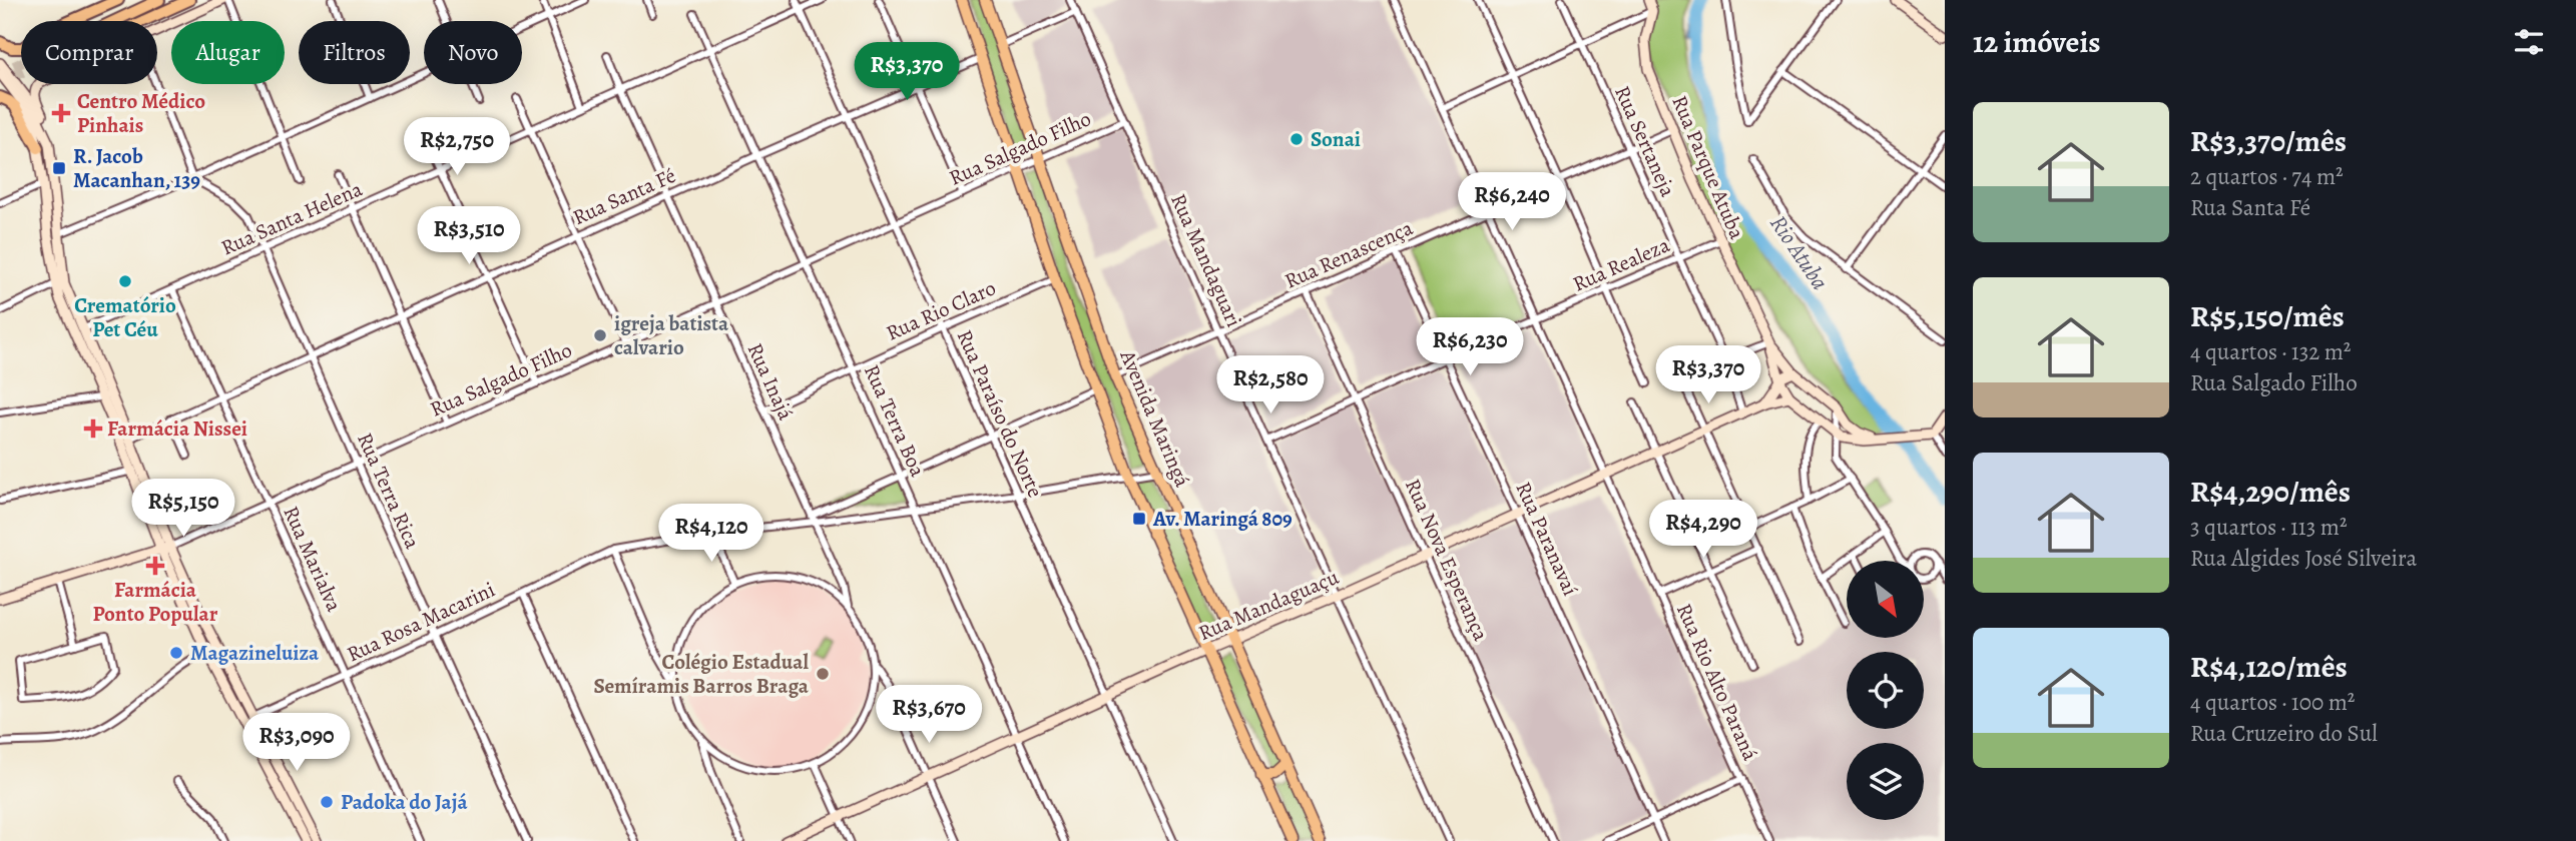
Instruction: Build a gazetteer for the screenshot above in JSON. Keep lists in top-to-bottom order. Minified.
{"streets":{"main road":["Avenida Maringá"],"street":["Rua Sertaneja","Rua Salgado Filho","Rua Parque Atuba","Rua Santa Fé","Rua Santa Helena","Rua Renascença","Rua Mandaguari","Rua Realeza","Rua Rio Claro","Rua Inajá","Rua Paraíso do Norte","Rua Terra Boa","Rua Terra Rica","Rua Paranavaí","Rua Marialva","Rua Nova Esperança","Rua Mandaguaçu","Rua Rosa Macarini","Rua Rio Alto Paraná"]},"crossings":[["Rua Sertaneja","Rua Renascença"],["Rua Sertaneja","Rua Realeza"],["Rua Sertaneja","Rua Mandaguaçu"],["Rua Salgado Filho","Rua Mandaguari"],["Rua Salgado Filho","Rua Inajá"],["Rua Salgado Filho","Rua Paraíso do Norte"],["Rua Salgado Filho","Avenida Maringá"],["Rua Salgado Filho","Rua Terra Boa"],["Rua Salgado Filho","Rua Terra Rica"],["Rua Salgado Filho","Rua Marialva"],["Rua Parque Atuba","Rua Renascença"],["Rua Parque Atuba","Rua Realeza"],["Rua Santa Fé","Rua Inajá"],["Rua Santa Fé","Rua Paraíso do Norte"],["Rua Santa Fé","Avenida Maringá"],["Rua Santa Fé","Rua Terra Boa"],["Rua Santa Fé","Rua Terra Rica"],["Rua Santa Fé","Rua Marialva"],["Rua Santa Helena","Rua Inajá"],["Rua Santa Helena","Rua Paraíso do Norte"],["Rua Santa Helena","Rua Terra Boa"],["Rua Santa Helena","Rua Terra Rica"],["Rua Santa Helena","Rua Marialva"],["Rua Renascença","Rua Mandaguari"],["Rua Renascença","Avenida Maringá"],["Rua Renascença","Rua Paranavaí"],["Rua Renascença","Rua Nova Esperança"],["Rua Renascença","Rua Rio Alto Paraná"],["Rua Mandaguari","Rua Realeza"],["Rua Mandaguari","Rua Mandaguaçu"],["Rua Realeza","Rua Paranavaí"],["Rua Realeza","Rua Nova Esperança"],["Rua Realeza","Rua Rio Alto Paraná"],["Rua Rio Claro","Rua Inajá"],["Rua Rio Claro","Rua Paraíso do Norte"],["Rua Rio Claro","Avenida Maringá"],["Rua Rio Claro","Rua Terra Boa"],["Rua Inajá","Rua Rosa Macarini"],["Rua Paraíso do Norte","Rua Mandaguaçu"],["Rua Paraíso do Norte","Rua Rosa Macarini"],["Avenida Maringá","Rua Mandaguaçu"],["Avenida Maringá","Rua Rosa Macarini"],["Rua Terra Boa","Rua Mandaguaçu"],["Rua Terra Boa","Rua Rosa Macarini"],["Rua Terra Rica","Rua Rosa Macarini"],["Rua Paranavaí","Rua Mandaguaçu"],["Rua Marialva","Rua Rosa Macarini"],["Rua Nova Esperança","Rua Mandaguaçu"],["Rua Mandaguaçu","Rua Rio Alto Paraná"]],"water":["Rio Atuba"],"places":{"health":["Centro Médico Pinhais","Farmácia Nissei","Farmácia Ponto Popular"],"other":["Sonai","Crematório Pet Céu","igreja batista calvario","Magazineluiza","Colégio Estadual Semíramis Barros Braga","Padoka do Jajá"],"transit":["R. Jacob Macanhan, 139","Av. Maringá 809"]},"north":"bottom right","page":{"heading":"12 imóveis","chip":["Comprar","Alugar","Filtros","Novo"],"price":["R$3,370","R$2,750","R$6,240","R$3,510","R$6,230","R$3,370","R$2,580","R$5,150","R$4,290","R$4,120","R$3,670","R$3,090"],"list":[{"name":"R$3,370/mês","note":"2 quartos · 74 m² · Rua Santa Fé"},{"name":"R$5,150/mês","note":"4 quartos · 132 m² · Rua Salgado Filho"},{"name":"R$4,290/mês","note":"3 quartos · 113 m² · Rua Algides José Silveira"},{"name":"R$4,120/mês","note":"4 quartos · 100 m² · Rua Cruzeiro do Sul"}]}}
